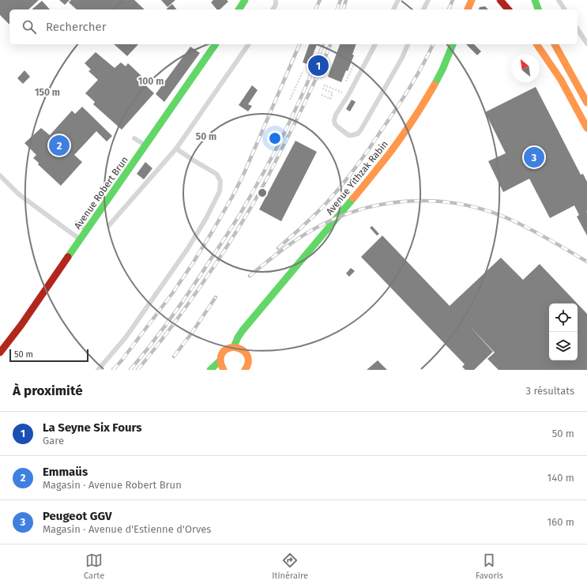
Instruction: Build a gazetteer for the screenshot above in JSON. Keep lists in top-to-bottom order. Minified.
{"streets":{"street":["Avenue Yithzak Rabin","Avenue Robert Brun"]},"scale_bar":"50 m","north":"top left","page":{"search":"Rechercher","pins":["1","2","3"],"scale":"50 m","heading":["À proximité","3 résultats"],"list":[{"mark":"1","name":"La Seyne Six Fours","note":"Gare","value":"50 m"},{"mark":"2","name":"Emmaüs","note":"Magasin · Avenue Robert Brun","value":"140 m"},{"mark":"3","name":"Peugeot GGV","note":"Magasin · Avenue d'Estienne d'Orves","value":"160 m"}],"nav":["Carte","Itinéraire","Favoris"]},"rings":["100 m","150 m","50 m"]}
